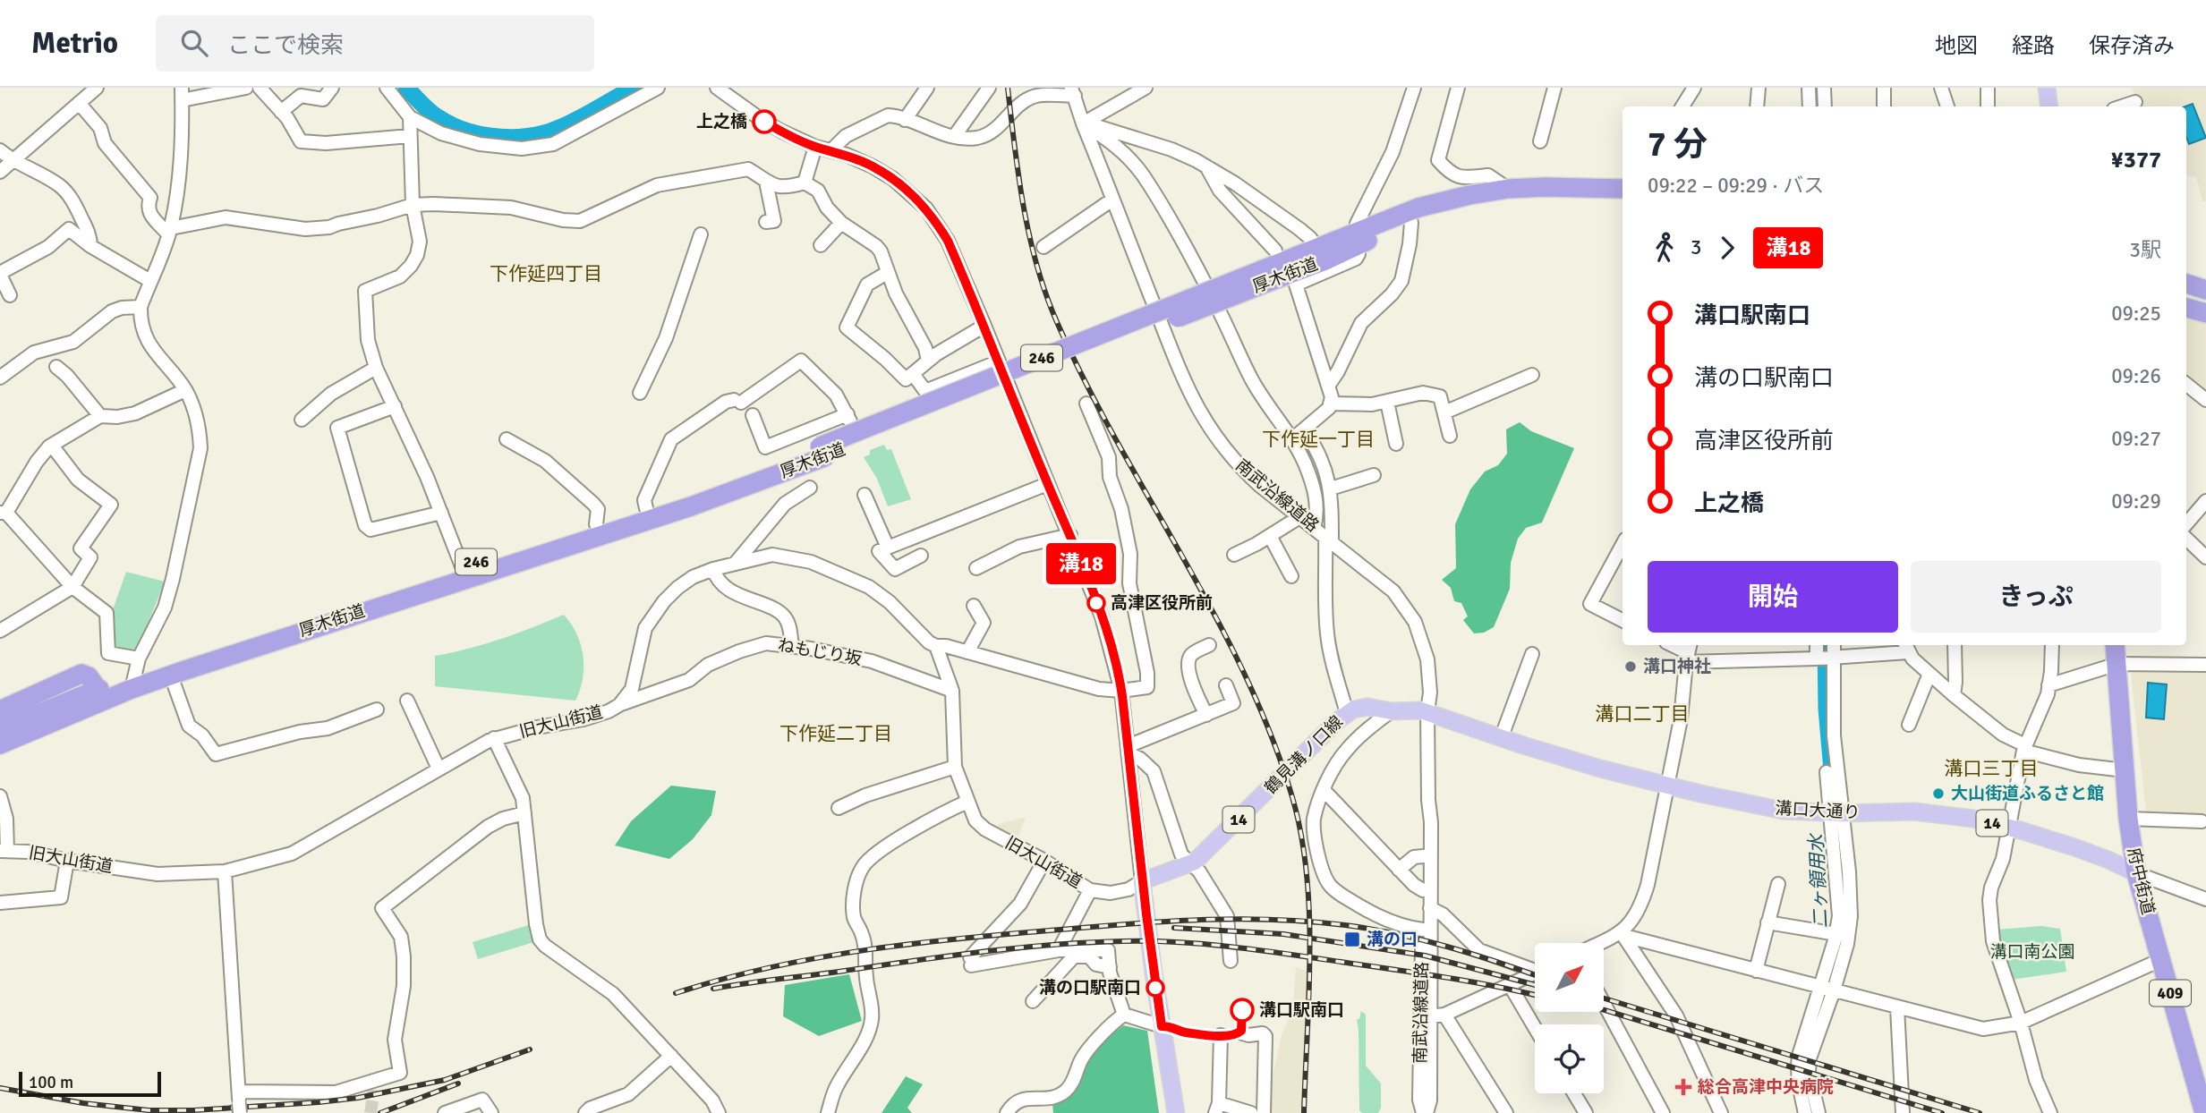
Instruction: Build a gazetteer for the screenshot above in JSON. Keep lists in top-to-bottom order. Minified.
{"streets":{"highway":["厚木街道","246","府中街道","409"],"main road":["鶴見溝ノ口線","溝口大通り","14"],"street":["南武沿線道路","ねもじり坂","旧大山街道"]},"crossings":[["南武沿線道路","鶴見溝ノ口線"],["南武沿線道路","溝口大通り"],["ねもじり坂","旧大山街道"],["旧大山街道","鶴見溝ノ口線"],["鶴見溝ノ口線","溝口大通り"],["溝口大通り","府中街道"]],"districts":["下作延四丁目","下作延一丁目","溝口二丁目","下作延二丁目","溝口三丁目"],"water":["二ヶ領用水"],"parks":["溝口南公園"],"places":{"other":["上之橋","高津区役所前","溝口神社","大山街道ふるさと館","溝の口駅南口","溝口駅南口"],"transit":["溝の口"],"health":["総合高津中央病院"]},"lines":["bus line 溝18"],"scale_bar":"100 m","north":"top right","page":{"header":"Metrio","search":"ここで検索","nav":["地図","経路","保存済み"],"on_map":"溝18","heading":["7 分","09:22 – 09:29 · バス","¥377"],"legs":["3","溝18","3駅"],"list":[{"name":"溝口駅南口","value":"09:25"},{"name":"溝の口駅南口","value":"09:26"},{"name":"高津区役所前","value":"09:27"},{"name":"上之橋","value":"09:29"}],"buttons":["開始","きっぷ"],"scale":"100 m"}}
